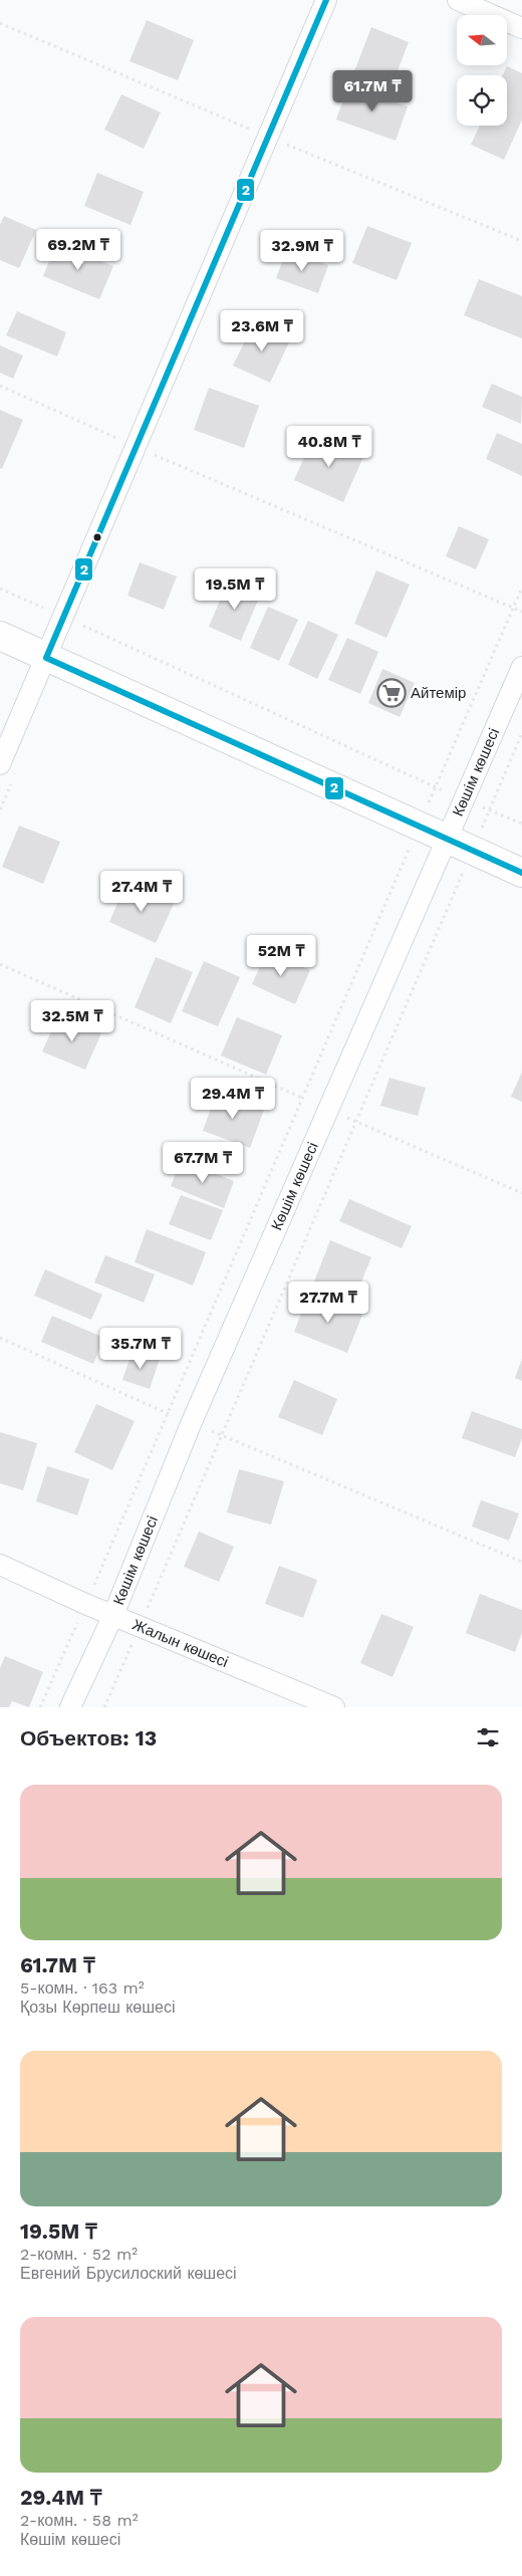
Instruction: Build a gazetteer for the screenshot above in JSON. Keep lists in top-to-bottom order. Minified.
{"streets":{"street":["Көшім көшесі","Жалын көшесі"]},"crossings":[["Көшім көшесі","Жалын көшесі"]],"places":{"supermarket":["Айтемір"]},"lines":["transit line 2"],"north":"left","page":{"price":["61.7M ₸","69.2M ₸","32.9M ₸","23.6M ₸","40.8M ₸","19.5M ₸","27.4M ₸","52M ₸","32.5M ₸","29.4M ₸","67.7M ₸","27.7M ₸","35.7M ₸"],"heading":"Объектов: 13","list":[{"name":"61.7M ₸","note":"5-комн. · 163 m² · Қозы Көрпеш көшесі"},{"name":"19.5M ₸","note":"2-комн. · 52 m² · Евгений Брусилоский көшесі"},{"name":"29.4M ₸","note":"2-комн. · 58 m² · Көшім көшесі"}]}}
